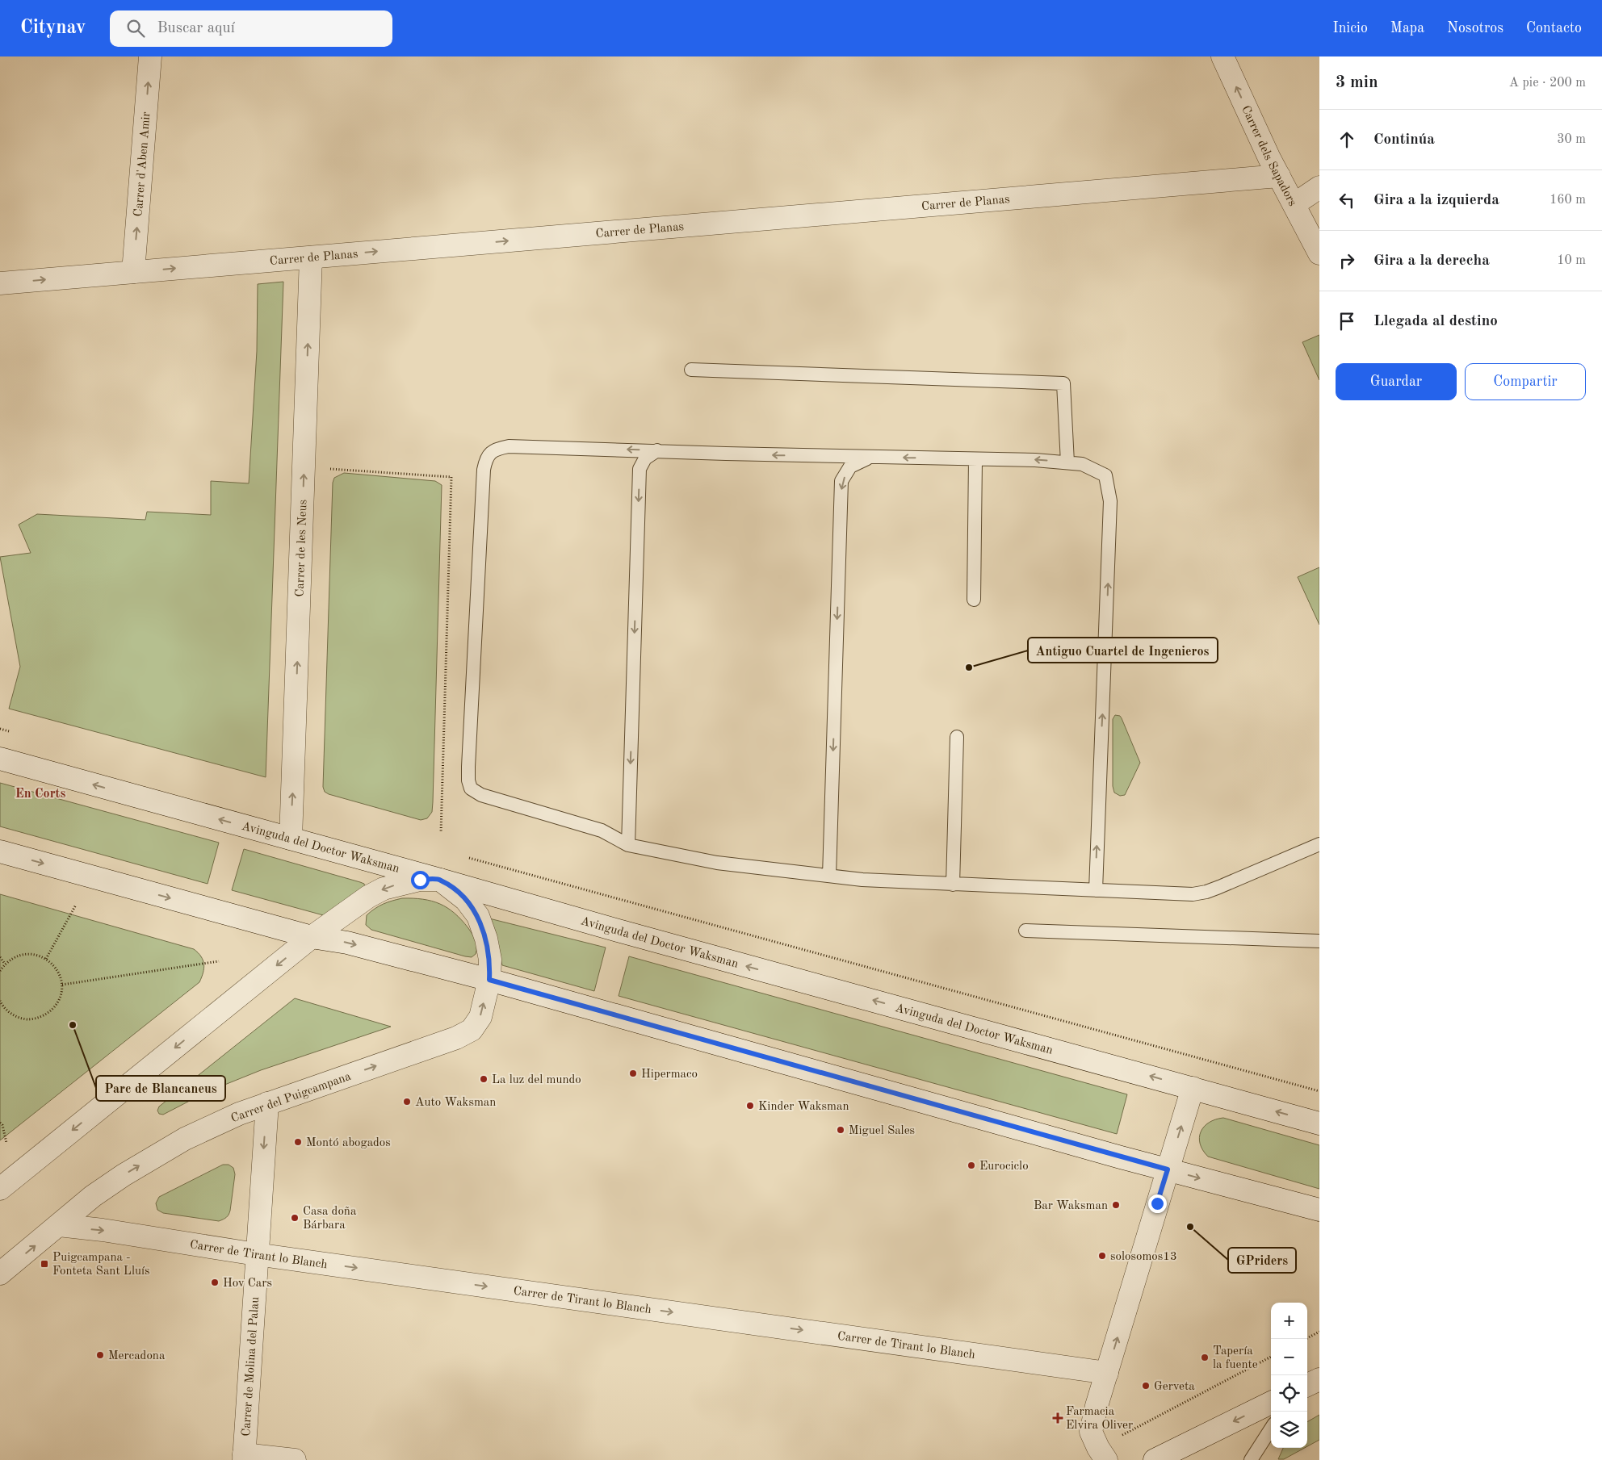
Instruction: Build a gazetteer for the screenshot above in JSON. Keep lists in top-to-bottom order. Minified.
{"streets":{"street":["Carrer dels Sapadors","Carrer d'Aben Amir","Carrer de Planas","Carrer de les Neus","Avinguda del Doctor Waksman","Carrer del Puigcampana","Carrer de Tirant lo Blanch","Carrer de Molina del Palau"]},"crossings":[["Carrer dels Sapadors","Carrer de Planas"],["Carrer d'Aben Amir","Carrer de Planas"],["Carrer de Planas","Carrer de les Neus"],["Carrer de les Neus","Avinguda del Doctor Waksman"],["Avinguda del Doctor Waksman","Carrer del Puigcampana"],["Carrer del Puigcampana","Carrer de Tirant lo Blanch"],["Carrer del Puigcampana","Carrer de Molina del Palau"],["Carrer de Tirant lo Blanch","Carrer de Molina del Palau"]],"one_way":["Carrer dels Sapadors","Carrer d'Aben Amir","Carrer de Planas","Carrer de les Neus","Carrer de Tirant lo Blanch","Carrer de Molina del Palau"],"districts":["En Corts"],"places":{"other":["Antiguo Cuartel de Ingenieros","Parc de Blancaneus","Hipermaco","La luz del mundo","Auto Waksman","Kinder Waksman","Miguel Sales","Montó abogados","Eurociclo","Bar Waksman","Casa doña Bárbara","GPriders","solosomos13","Hov Cars","Mercadona","Tapería la fuente","Gerveta"],"transit":["Puigcampana - Fonteta Sant Lluís"],"health":["Farmacia Elvira Oliver"]},"page":{"header":"Citynav","search":"Buscar aquí","nav":["Inicio","Mapa","Nosotros","Contacto"],"heading":["3 min","A pie · 200 m"],"list":[["Continúa","30 m"],["Gira a la izquierda","160 m"],["Gira a la derecha","10 m"],"Llegada al destino"],"buttons":["Guardar","Compartir"],"map_buttons":["+","−"]}}
